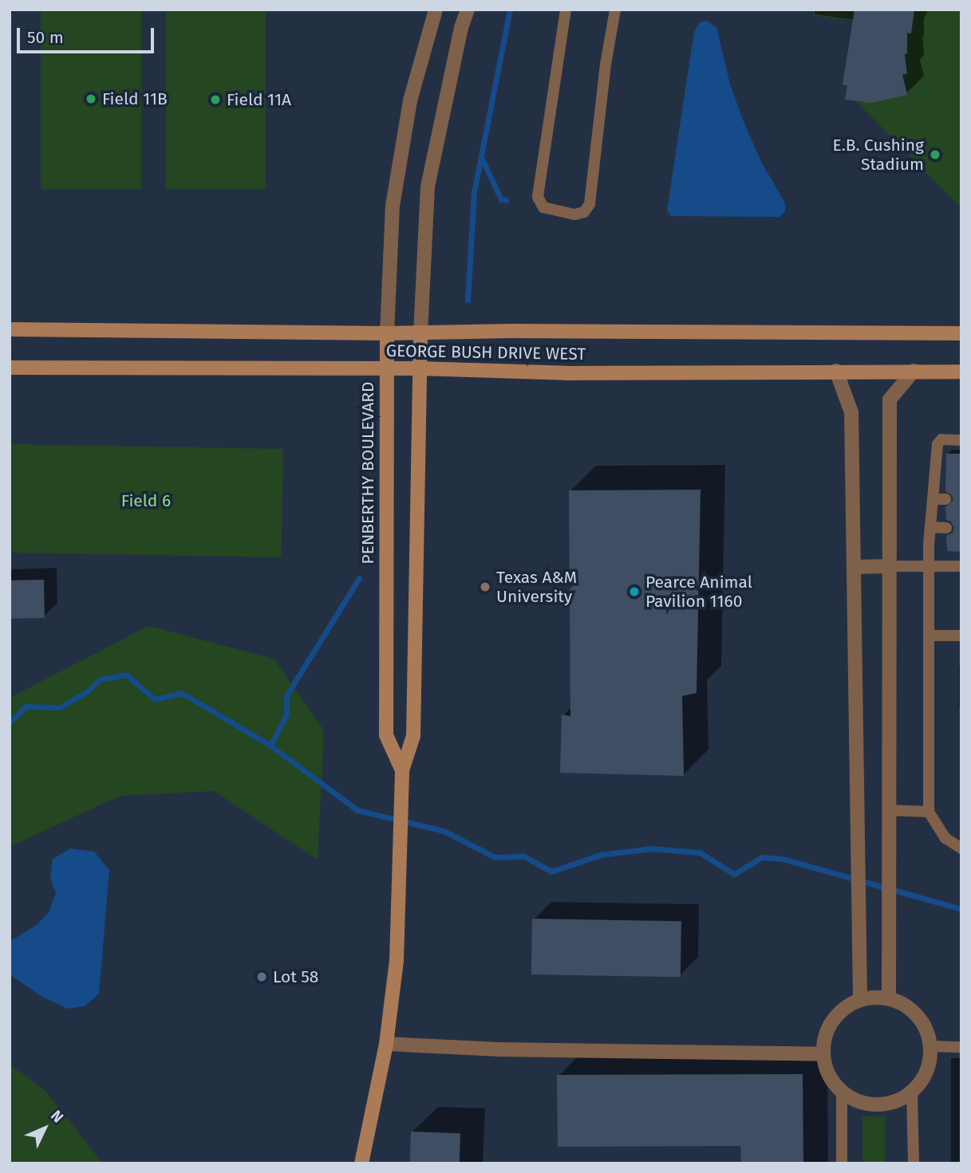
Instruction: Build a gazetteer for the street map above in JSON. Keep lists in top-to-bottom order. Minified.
{"streets":{"main road":["GEORGE BUSH DRIVE WEST","PENBERTHY BOULEVARD"]},"crossings":[["GEORGE BUSH DRIVE WEST","PENBERTHY BOULEVARD"]],"parks":["Field 6"],"places":["Field 11B","Field 11A","E.B. Cushing Stadium","Texas A&M University","Pearce Animal Pavilion 1160","Lot 58"],"scale_bar":"50 m","north":"top right"}
